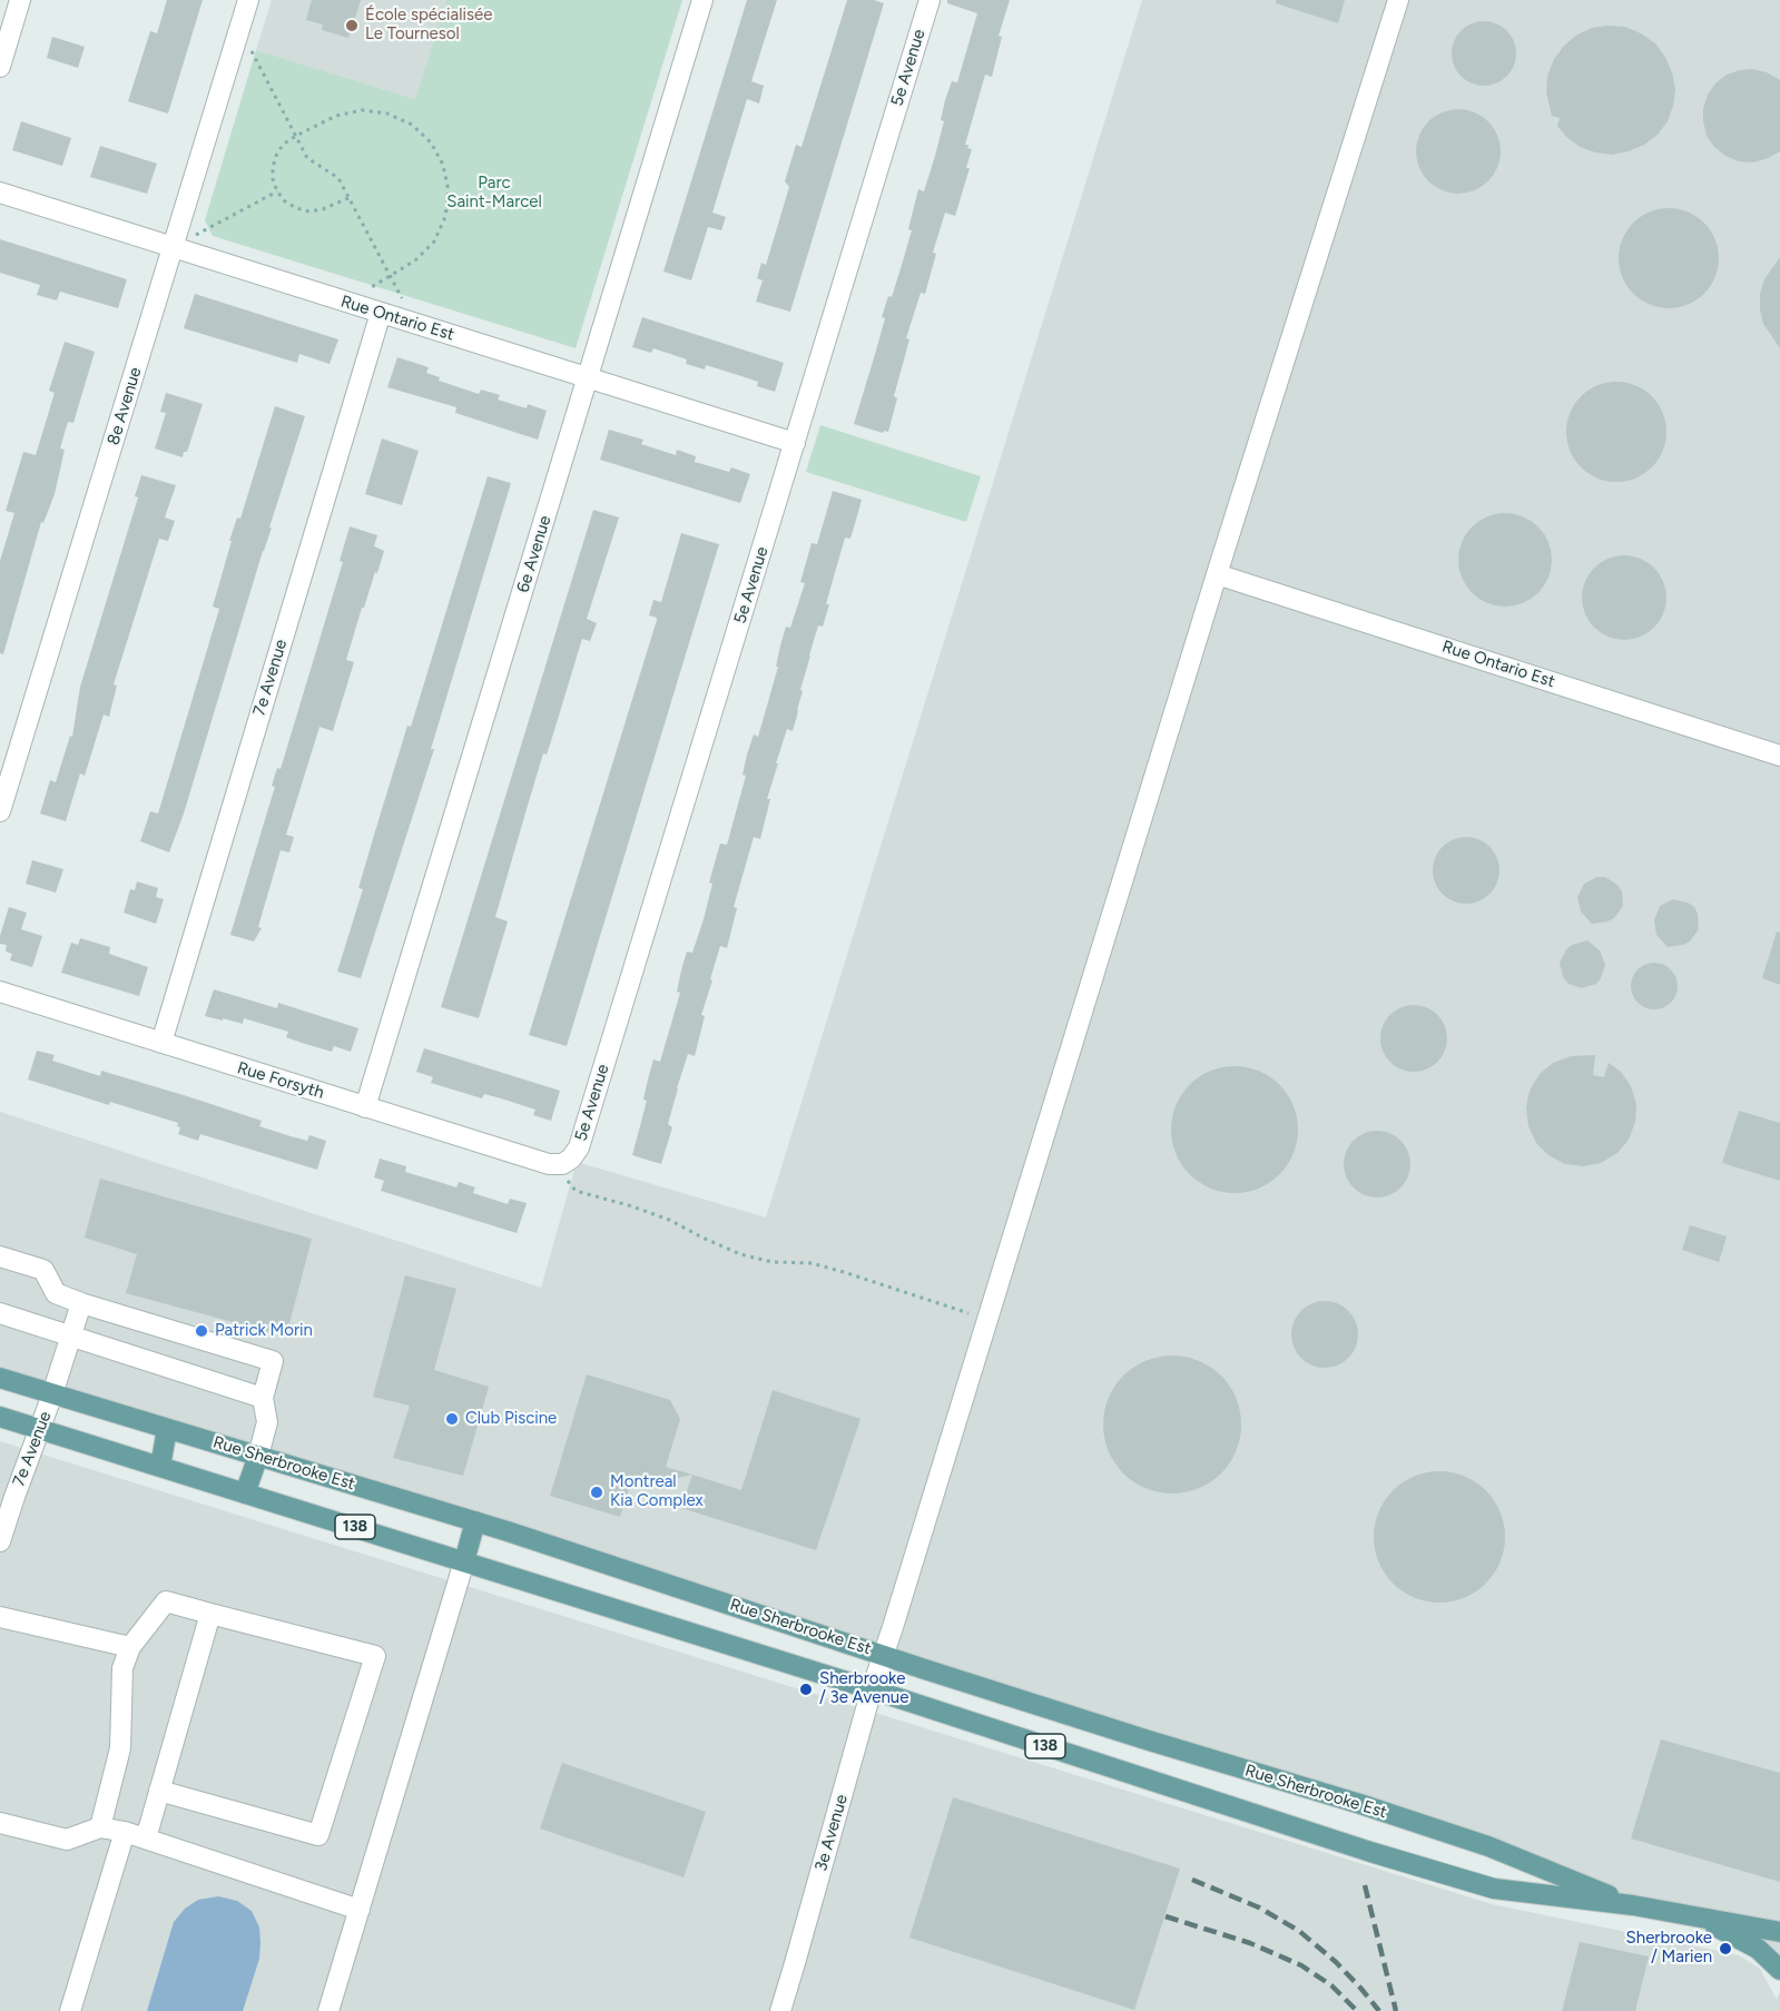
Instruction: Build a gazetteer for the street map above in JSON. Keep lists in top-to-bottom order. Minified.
{"streets":{"main road":["Rue Sherbrooke Est","138"],"street":["5e Avenue","Rue Ontario Est","8e Avenue","6e Avenue","7e Avenue","Rue Forsyth","3e Avenue"]},"crossings":[["5e Avenue","Rue Ontario Est"],["5e Avenue","Rue Forsyth"],["Rue Ontario Est","8e Avenue"],["Rue Ontario Est","6e Avenue"],["Rue Ontario Est","7e Avenue"],["Rue Ontario Est","3e Avenue"],["6e Avenue","Rue Forsyth"],["7e Avenue","Rue Forsyth"],["7e Avenue","Rue Sherbrooke Est"],["Rue Sherbrooke Est","3e Avenue"]],"parks":["Parc Saint-Marcel"],"places":["École spécialisée Le Tournesol","Patrick Morin","Club Piscine","Montreal Kia Complex","Sherbrooke / 3e Avenue","Sherbrooke / Marien"]}
